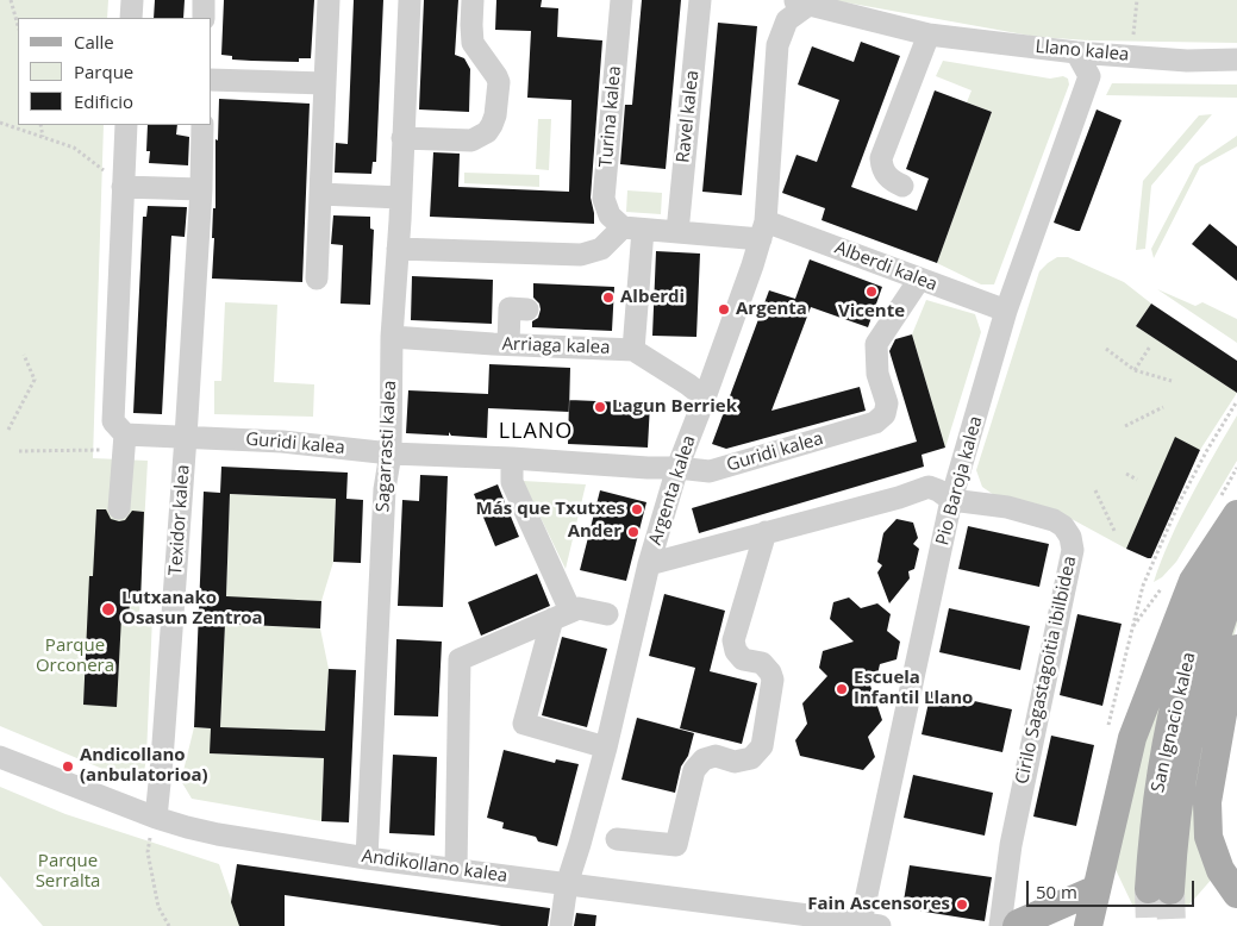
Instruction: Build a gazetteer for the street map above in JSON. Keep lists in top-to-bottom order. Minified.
{"streets":{"main road":["San Ignacio kalea"],"street":["Llano kalea","Turina kalea","Ravel kalea","Alberdi kalea","Arriaga kalea","Guridi kalea","Sagarrasti kalea","Pio Baroja kalea","Argenta kalea","Texidor kalea","Cirilo Sagastagoitia ibilbidea","Andikollano kalea"]},"crossings":[["Llano kalea","Pio Baroja kalea"],["Llano kalea","Argenta kalea"],["Turina kalea","Alberdi kalea"],["Ravel kalea","Alberdi kalea"],["Alberdi kalea","Guridi kalea"],["Alberdi kalea","Pio Baroja kalea"],["Alberdi kalea","Argenta kalea"],["Arriaga kalea","Sagarrasti kalea"],["Arriaga kalea","Argenta kalea"],["Guridi kalea","Sagarrasti kalea"],["Guridi kalea","Argenta kalea"],["Guridi kalea","Texidor kalea"],["Sagarrasti kalea","Andikollano kalea"],["Pio Baroja kalea","Cirilo Sagastagoitia ibilbidea"],["Pio Baroja kalea","Andikollano kalea"],["Argenta kalea","Cirilo Sagastagoitia ibilbidea"],["Argenta kalea","Andikollano kalea"],["Texidor kalea","Andikollano kalea"]],"districts":["LLANO"],"parks":["Parque Orconera","Parque Serralta"],"places":["Vicente","Alberdi","Argenta","Lagun Berriek","Más que Txutxes","Ander","Lutxanako Osasun Zentroa","Escuela Infantil Llano","Andicollano (anbulatorioa)","Fain Ascensores"],"legend":["Calle","Parque","Edificio"],"scale_bar":"50 m"}
